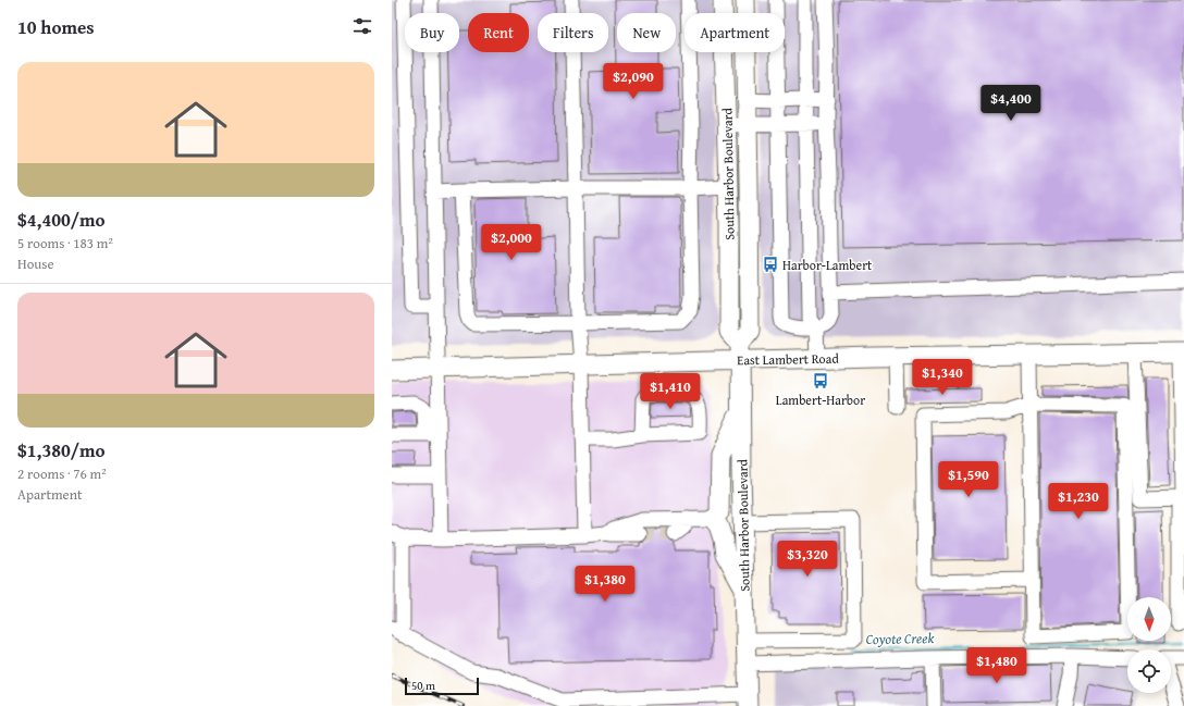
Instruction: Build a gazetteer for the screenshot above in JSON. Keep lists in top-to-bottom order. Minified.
{"streets":{"main road":["South Harbor Boulevard","East Lambert Road"]},"crossings":[["South Harbor Boulevard","East Lambert Road"]],"water":["Coyote Creek"],"places":{"bus stop":["Harbor-Lambert","Lambert-Harbor"]},"scale_bar":"50 m","north":"bottom","page":{"heading":"10 homes","chip":["Buy","Rent","Filters","New","Apartment"],"list":[{"name":"$4,400/mo","note":"5 rooms · 183 m² · House"},{"name":"$1,380/mo","note":"2 rooms · 76 m² · Apartment"}],"price":["$2,090","$4,400","$2,000","$1,340","$1,410","$1,590","$1,230","$3,320","$1,380","$1,480"],"scale":"50 m"}}
